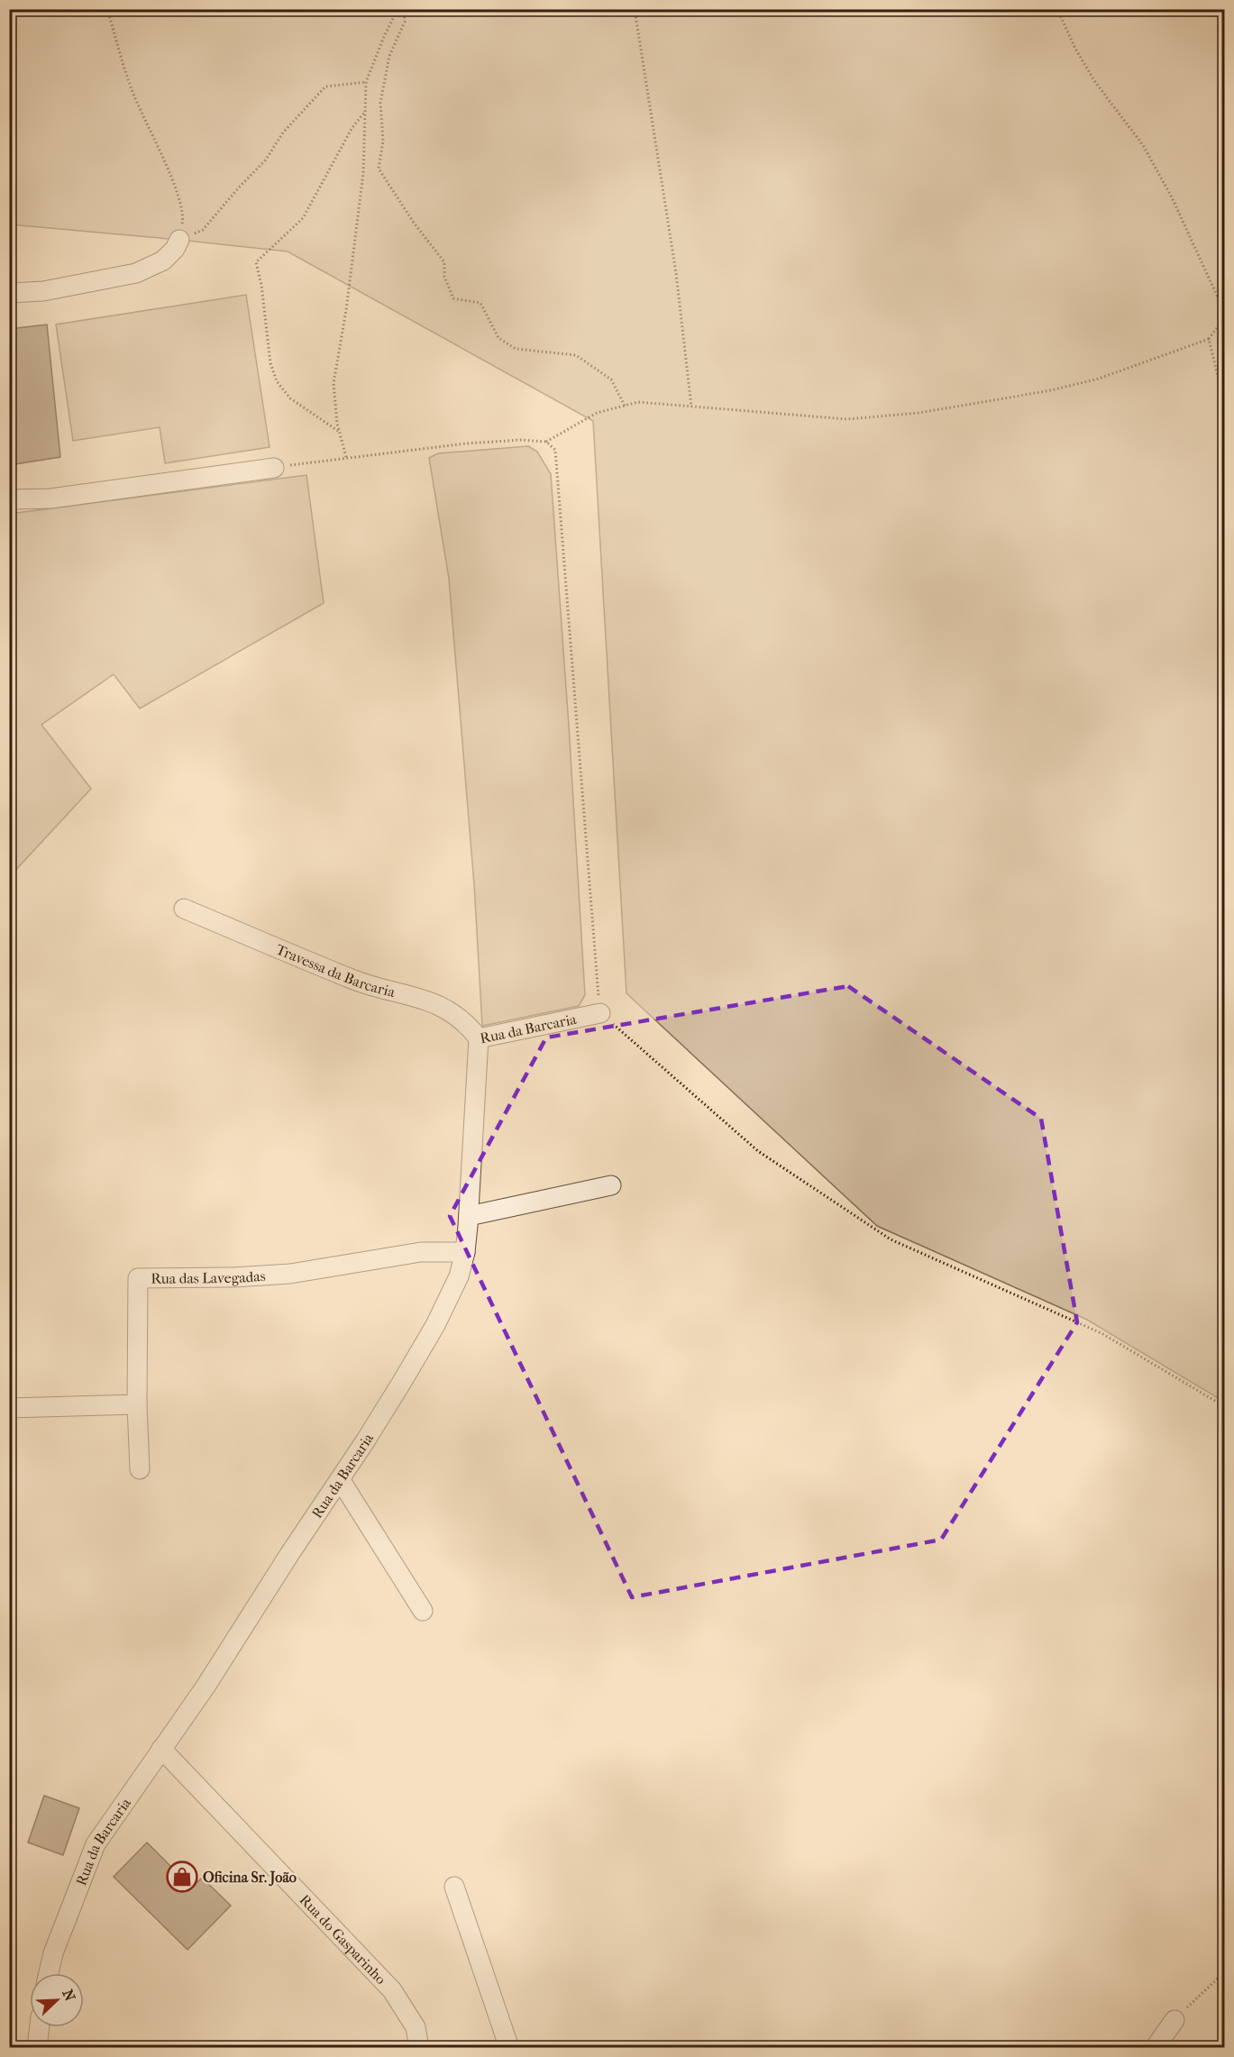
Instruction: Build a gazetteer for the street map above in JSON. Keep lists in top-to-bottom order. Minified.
{"streets":{"street":["Travessa da Barcaria","Rua da Barcaria","Rua das Lavegadas","Rua do Gasparinho"]},"crossings":[["Travessa da Barcaria","Rua da Barcaria"],["Rua da Barcaria","Rua das Lavegadas"],["Rua da Barcaria","Rua do Gasparinho"]],"places":{"shop":["Oficina Sr. João"]},"north":"top right"}
